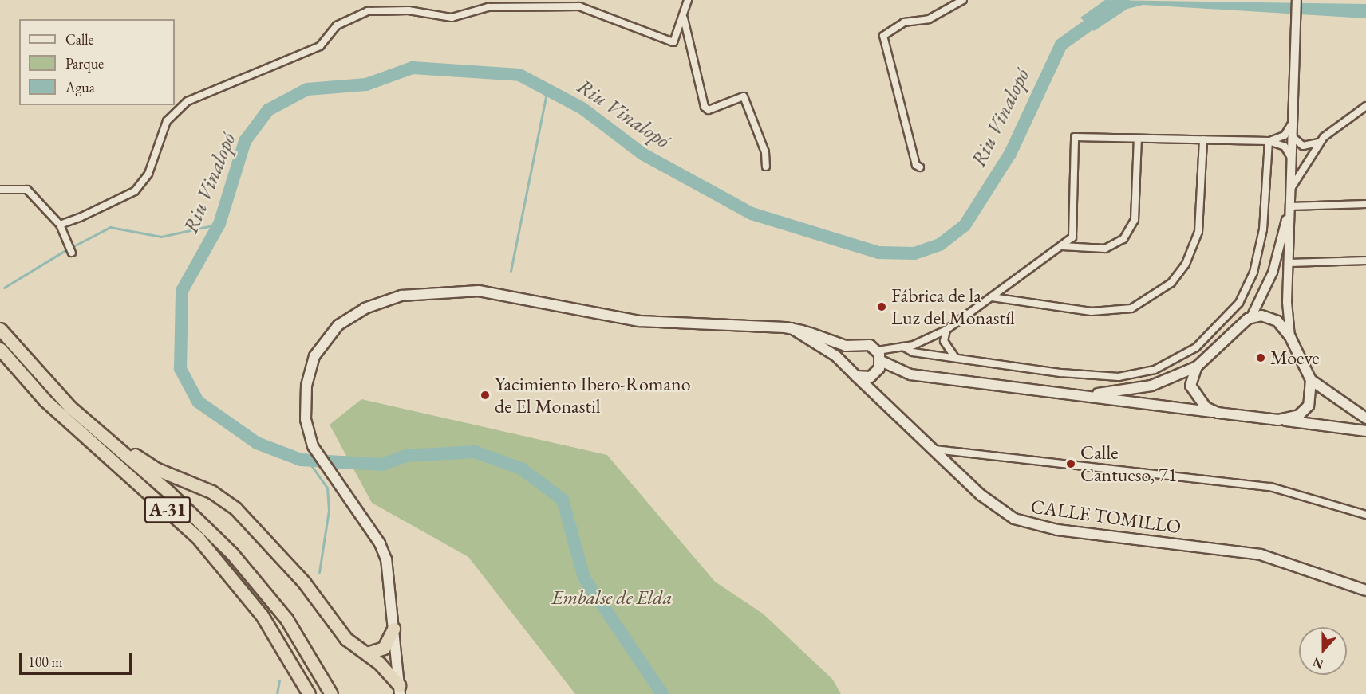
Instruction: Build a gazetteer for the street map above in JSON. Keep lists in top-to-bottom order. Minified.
{"streets":{"highway":["A-31"],"main road":["CALLE TOMILLO"]},"water":["Riu Vinalopó"],"parks":["Embalse de Elda"],"places":["Fábrica de la Luz del Monastíl","Moeve","Yacimiento Ibero-Romano de El Monastil","Calle Cantueso, 71"],"legend":["Calle","Parque","Agua"],"scale_bar":"100 m","north":"bottom"}
